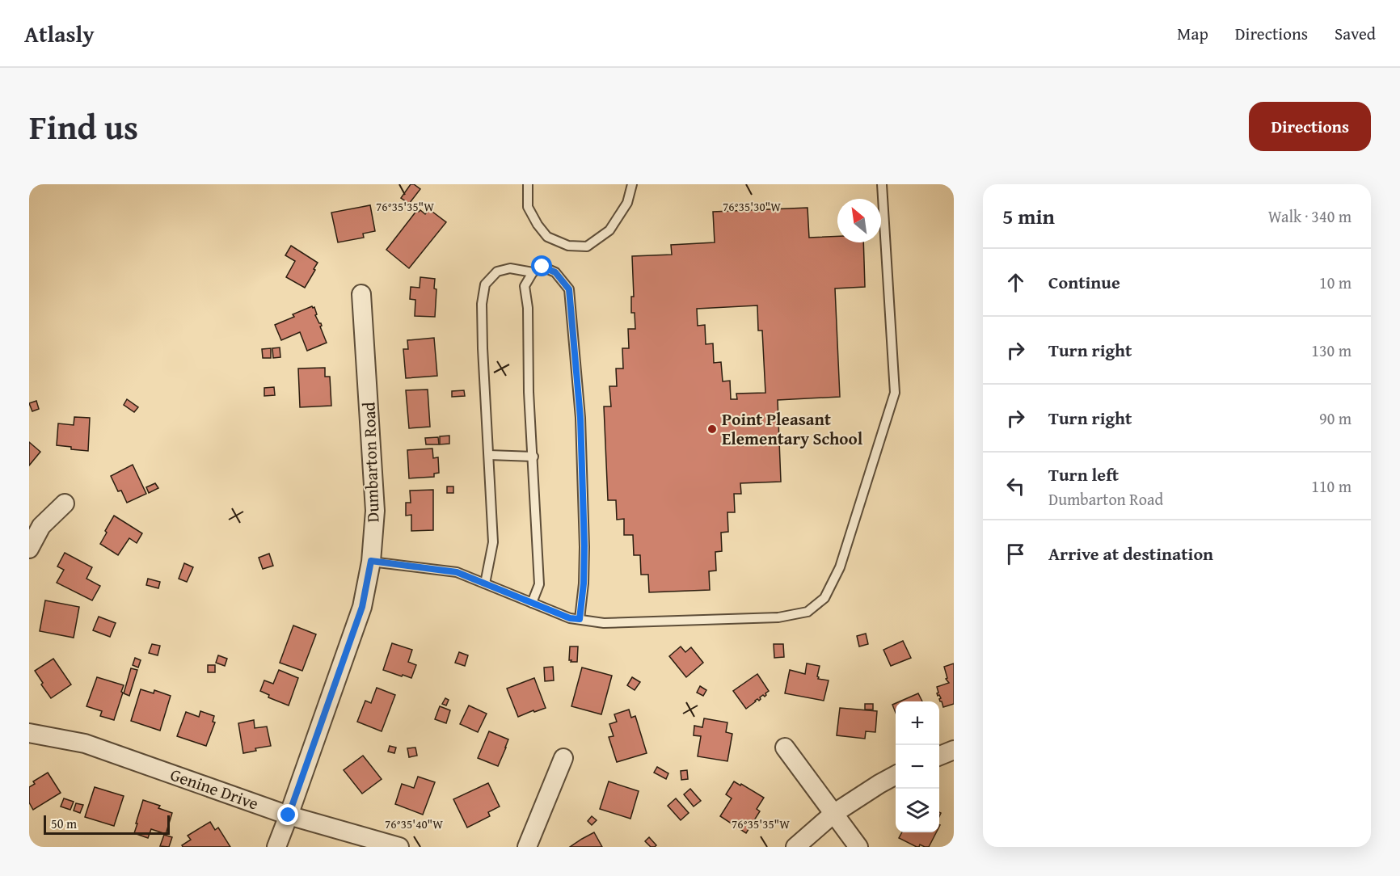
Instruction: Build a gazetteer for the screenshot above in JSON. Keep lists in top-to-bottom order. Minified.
{"streets":{"street":["Dumbarton Road","Genine Drive"]},"crossings":[["Dumbarton Road","Genine Drive"]],"places":["Point Pleasant Elementary School"],"scale_bar":"50 m","north":"top left","page":{"header":"Atlasly","nav":["Map","Directions","Saved"],"title":"Find us","buttons":"Directions","heading":["5 min","Walk · 340 m"],"list":[["Continue","10 m"],["Turn right","130 m"],["Turn right","90 m"],["Turn left","Dumbarton Road","110 m"],"Arrive at destination"],"map_buttons":["+","−"],"scale":"50 m"},"coordinates":["76°35'35\"W","76°35'30\"W","76°35'40\"W"]}
